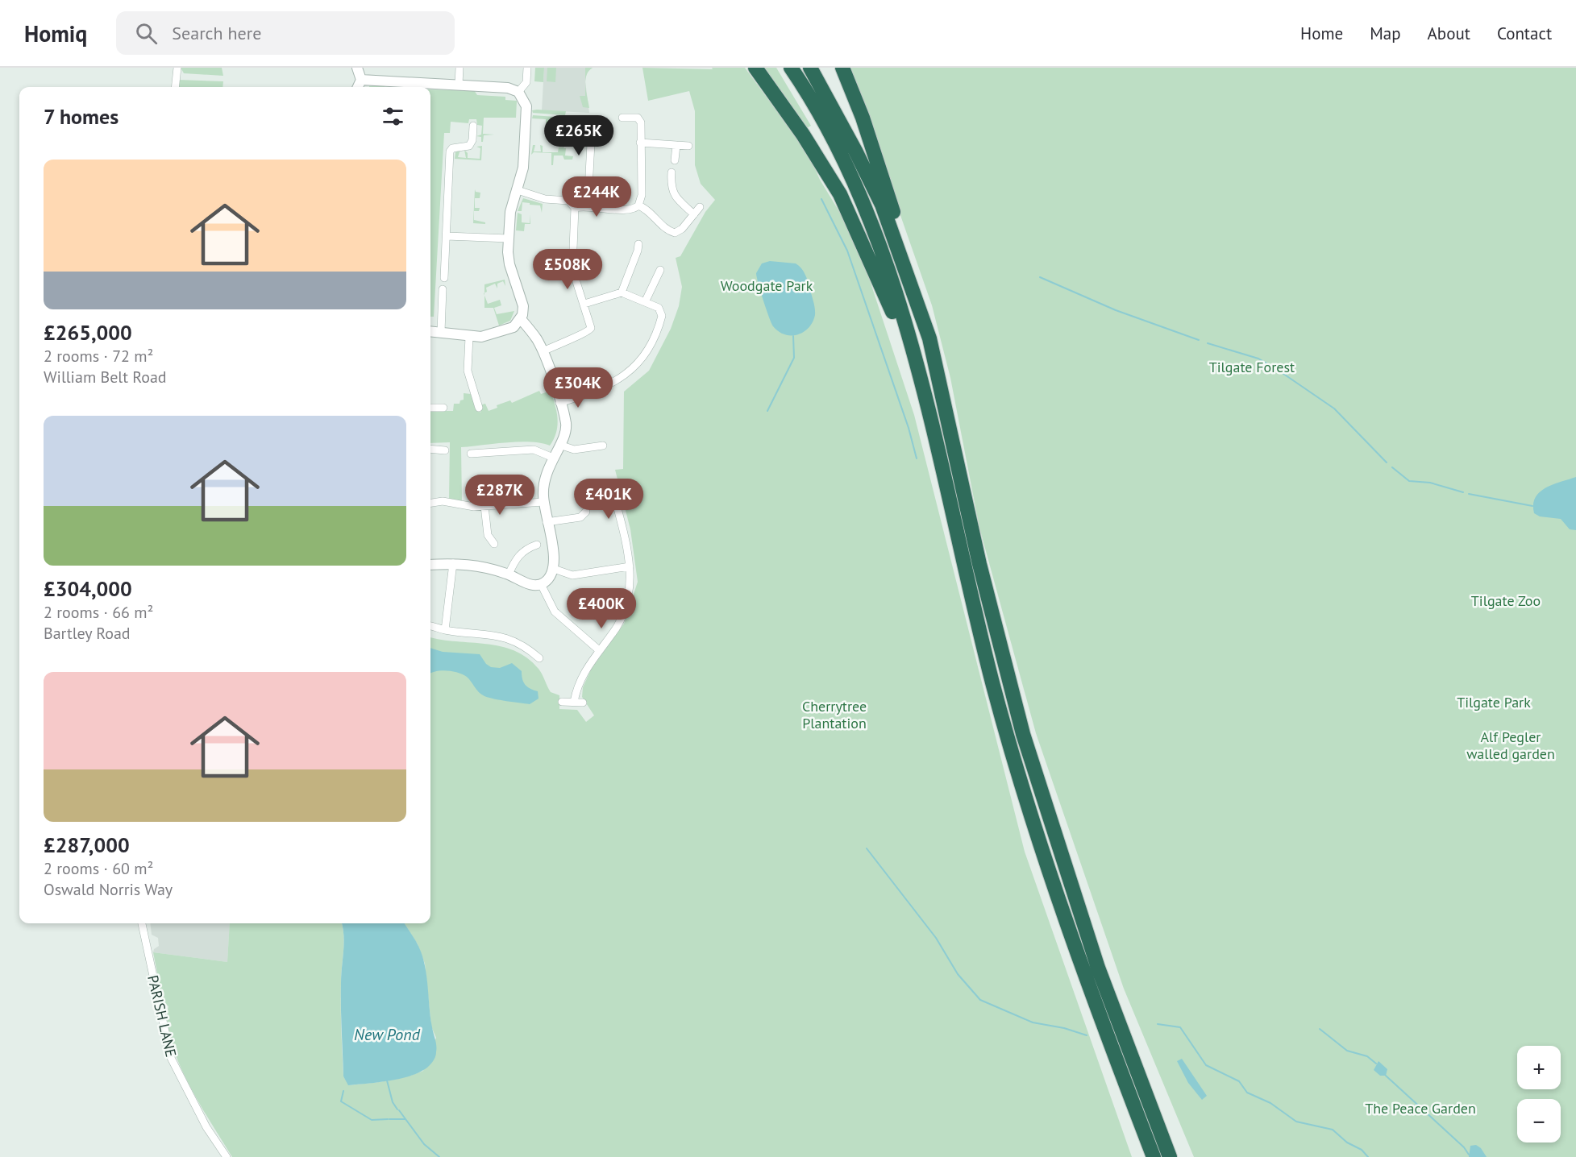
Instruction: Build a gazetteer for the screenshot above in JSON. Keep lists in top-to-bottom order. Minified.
{"streets":{"street":["PARISH LANE"]},"water":["New Pond"],"parks":["Woodgate Park","Tilgate Forest","Tilgate Zoo","Tilgate Park","Cherrytree Plantation","Alf Pegler walled garden","The Peace Garden"],"page":{"header":"Homiq","search":"Search here","nav":["Home","Map","About","Contact"],"heading":"7 homes","price":["£265K","£244K","£508K","£304K","£287K","£401K","£400K"],"list":[{"name":"£265,000","note":"2 rooms · 72 m² · William Belt Road"},{"name":"£304,000","note":"2 rooms · 66 m² · Bartley Road"},{"name":"£287,000","note":"2 rooms · 60 m² · Oswald Norris Way"}],"map_buttons":["+","−"]}}
